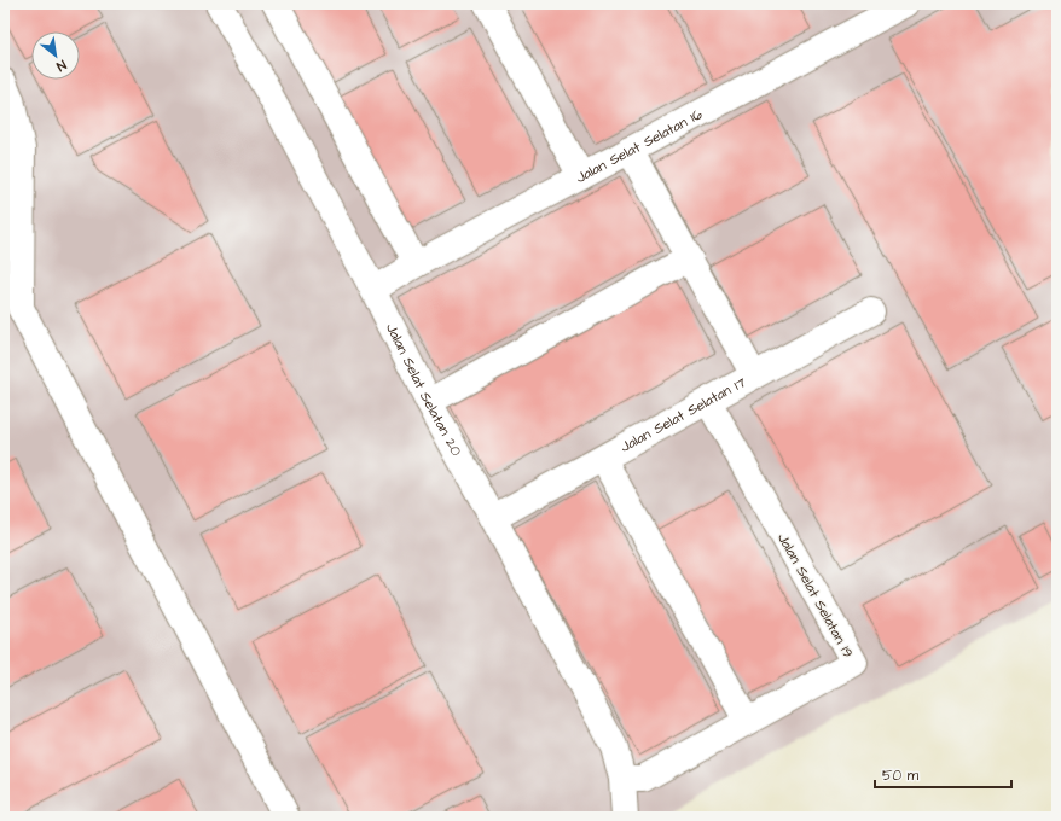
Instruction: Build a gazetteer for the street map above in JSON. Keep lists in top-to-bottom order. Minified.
{"streets":{"street":["Jalan Selat Selatan 16","Jalan Selat Selatan 20","Jalan Selat Selatan 17","Jalan Selat Selatan 19"]},"crossings":[["Jalan Selat Selatan 16","Jalan Selat Selatan 20"],["Jalan Selat Selatan 20","Jalan Selat Selatan 17"],["Jalan Selat Selatan 20","Jalan Selat Selatan 19"],["Jalan Selat Selatan 17","Jalan Selat Selatan 19"]],"scale_bar":"50 m","north":"bottom right"}
